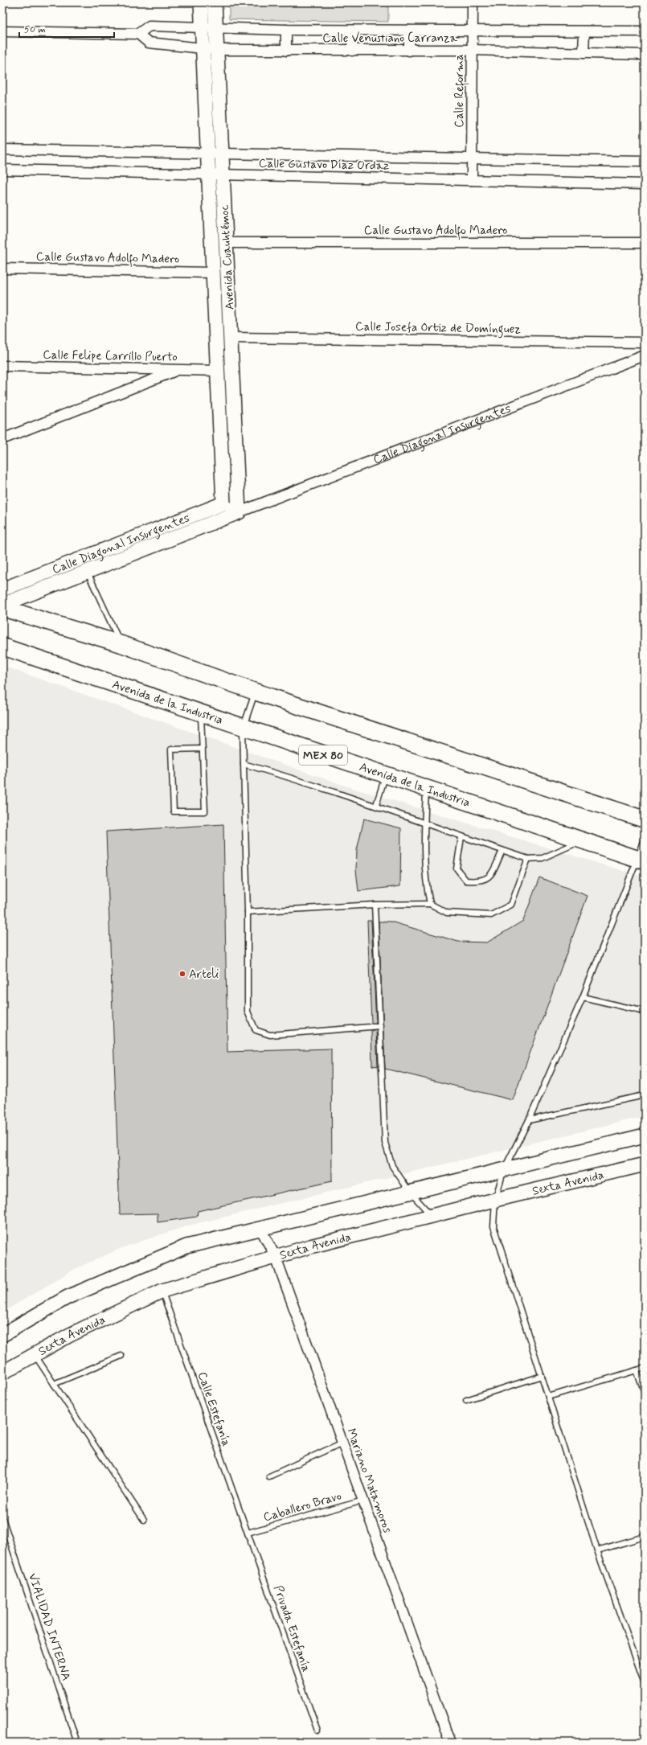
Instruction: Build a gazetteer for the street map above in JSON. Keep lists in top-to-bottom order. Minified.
{"streets":{"main road":["Avenida de la Industria","MEX 80"],"street":["Calle Venustiano Carranza","Calle Reforma","Calle Gustavo Díaz Ordaz","Calle Gustavo Adolfo Madero","Avenida Cuauhtémoc","Calle Josefa Ortiz de Domínguez","Calle Felipe Carrillo Puerto","Calle Diagonal Insurgentes","Sexta Avenida","Mariano Matamoros"],"lane":["Calle Estefanía","Caballero Bravo","VIALIDAD INTERNA","Privada Estefanía"]},"crossings":[["Calle Venustiano Carranza","Calle Reforma"],["Calle Venustiano Carranza","Avenida Cuauhtémoc"],["Calle Reforma","Calle Gustavo Díaz Ordaz"],["Calle Gustavo Díaz Ordaz","Avenida Cuauhtémoc"],["Calle Gustavo Adolfo Madero","Avenida Cuauhtémoc"],["Avenida Cuauhtémoc","Calle Josefa Ortiz de Domínguez"],["Avenida Cuauhtémoc","Calle Felipe Carrillo Puerto"],["Avenida Cuauhtémoc","Calle Diagonal Insurgentes"],["Sexta Avenida","Calle Estefanía"],["Sexta Avenida","Mariano Matamoros"],["Calle Estefanía","Caballero Bravo"],["Calle Estefanía","Privada Estefanía"],["Mariano Matamoros","Caballero Bravo"],["Caballero Bravo","Privada Estefanía"]],"places":["Arteli"],"scale_bar":"50 m"}
